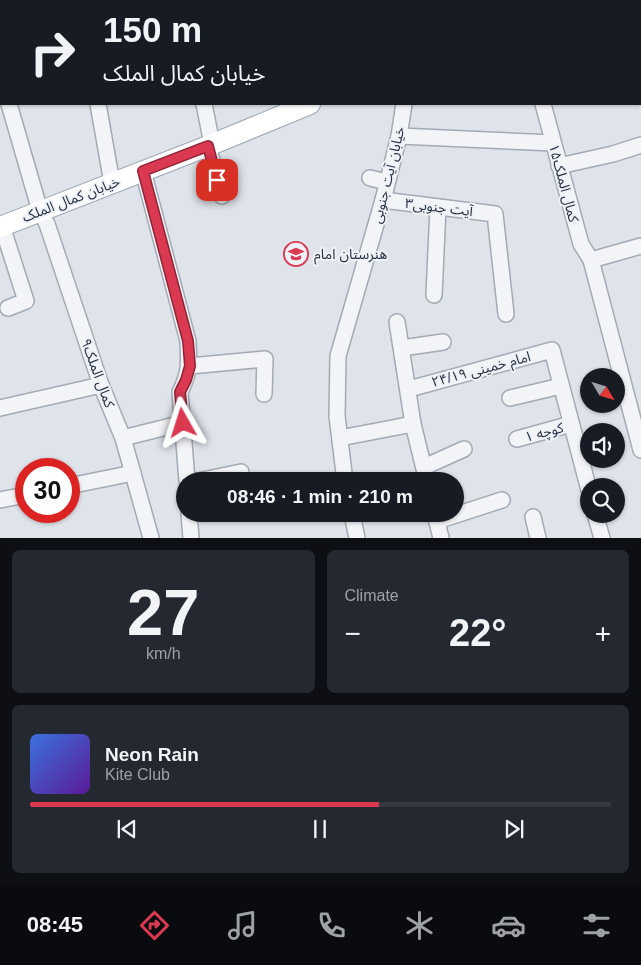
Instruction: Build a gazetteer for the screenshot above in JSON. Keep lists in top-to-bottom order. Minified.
{"streets":{"main road":["خیابان کمال الملک"],"street":["خیابان آیت جنوبی","کمال الملک۱۵","آیت جنوبی۳","امام خمینی ۲۴/۱۹","کمال الملک۹","کوچه ۱"]},"crossings":[["خیابان آیت جنوبی","آیت جنوبی۳"],["خیابان کمال الملک","کمال الملک۹"]],"places":{"school or university":["هنرستان امام"]},"north":"bottom right","page":{"turn":["150 m","خیابان کمال الملک"],"limit":"30","trip":"08:46 · 1 min · 210 m","tile":[["27","km/h"],"Climate"],"heat":["−","22°","+"],"song":["Neon Rain","Kite Club"],"tabs":"08:45"}}
